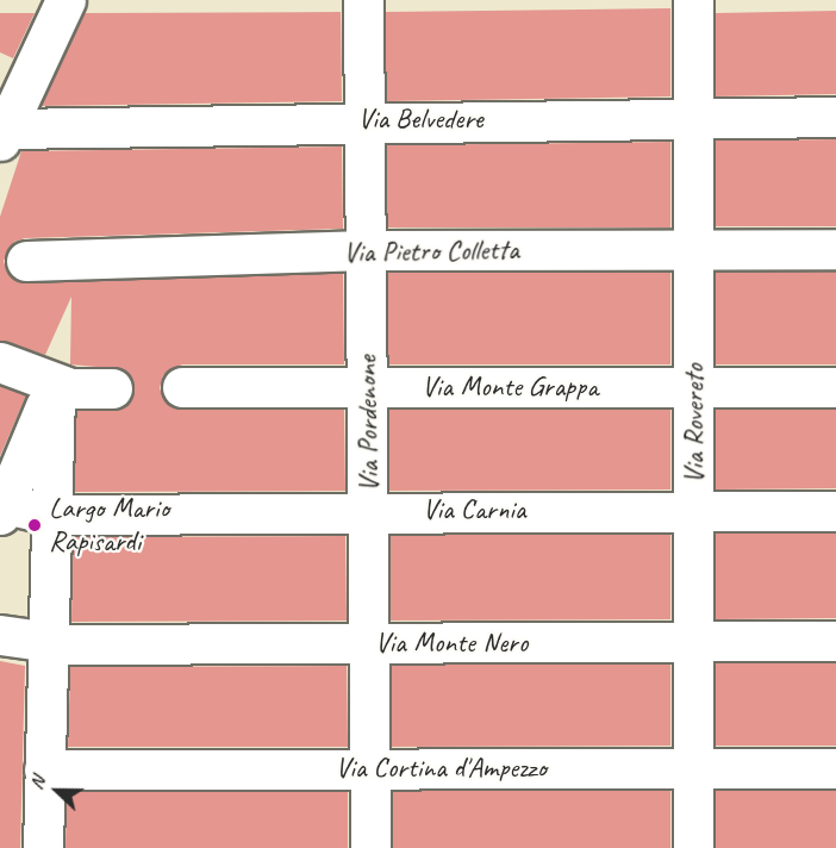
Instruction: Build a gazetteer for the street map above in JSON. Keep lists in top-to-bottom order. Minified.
{"streets":{"street":["Via Belvedere","Via Pietro Colletta","Via Monte Grappa","Via Pordenone","Via Rovereto","Via Carnia","Via Monte Nero","Via Cortina d'Ampezzo"]},"crossings":[["Via Belvedere","Via Pordenone"],["Via Belvedere","Via Rovereto"],["Via Pietro Colletta","Via Pordenone"],["Via Pietro Colletta","Via Rovereto"],["Via Monte Grappa","Via Pordenone"],["Via Monte Grappa","Via Rovereto"],["Via Pordenone","Via Carnia"],["Via Pordenone","Via Monte Nero"],["Via Pordenone","Via Cortina d'Ampezzo"],["Via Rovereto","Via Carnia"],["Via Rovereto","Via Monte Nero"],["Via Rovereto","Via Cortina d'Ampezzo"]],"places":["Largo Mario Rapisardi"],"north":"left"}
